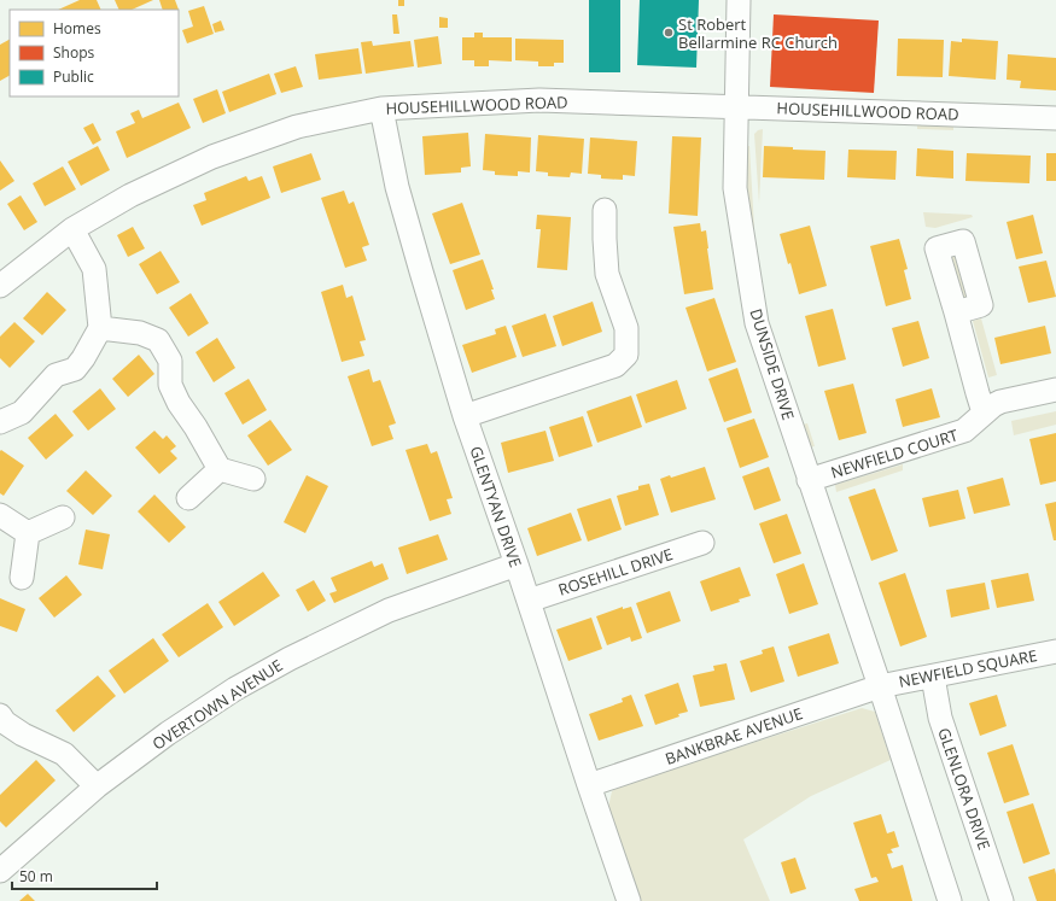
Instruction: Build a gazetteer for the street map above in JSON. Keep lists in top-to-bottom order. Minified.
{"streets":{"street":["HOUSEHILLWOOD ROAD","DUNSIDE DRIVE","NEWFIELD COURT","GLENTYAN DRIVE","ROSEHILL DRIVE","NEWFIELD SQUARE","OVERTOWN AVENUE","BANKBRAE AVENUE","GLENLORA DRIVE"]},"crossings":[["HOUSEHILLWOOD ROAD","DUNSIDE DRIVE"],["HOUSEHILLWOOD ROAD","GLENTYAN DRIVE"],["DUNSIDE DRIVE","NEWFIELD COURT"],["DUNSIDE DRIVE","NEWFIELD SQUARE"],["DUNSIDE DRIVE","BANKBRAE AVENUE"],["GLENTYAN DRIVE","ROSEHILL DRIVE"],["GLENTYAN DRIVE","OVERTOWN AVENUE"],["GLENTYAN DRIVE","BANKBRAE AVENUE"],["NEWFIELD SQUARE","BANKBRAE AVENUE"],["NEWFIELD SQUARE","GLENLORA DRIVE"]],"places":["St Robert Bellarmine RC Church"],"legend":["Homes","Shops","Public"],"scale_bar":"50 m"}
